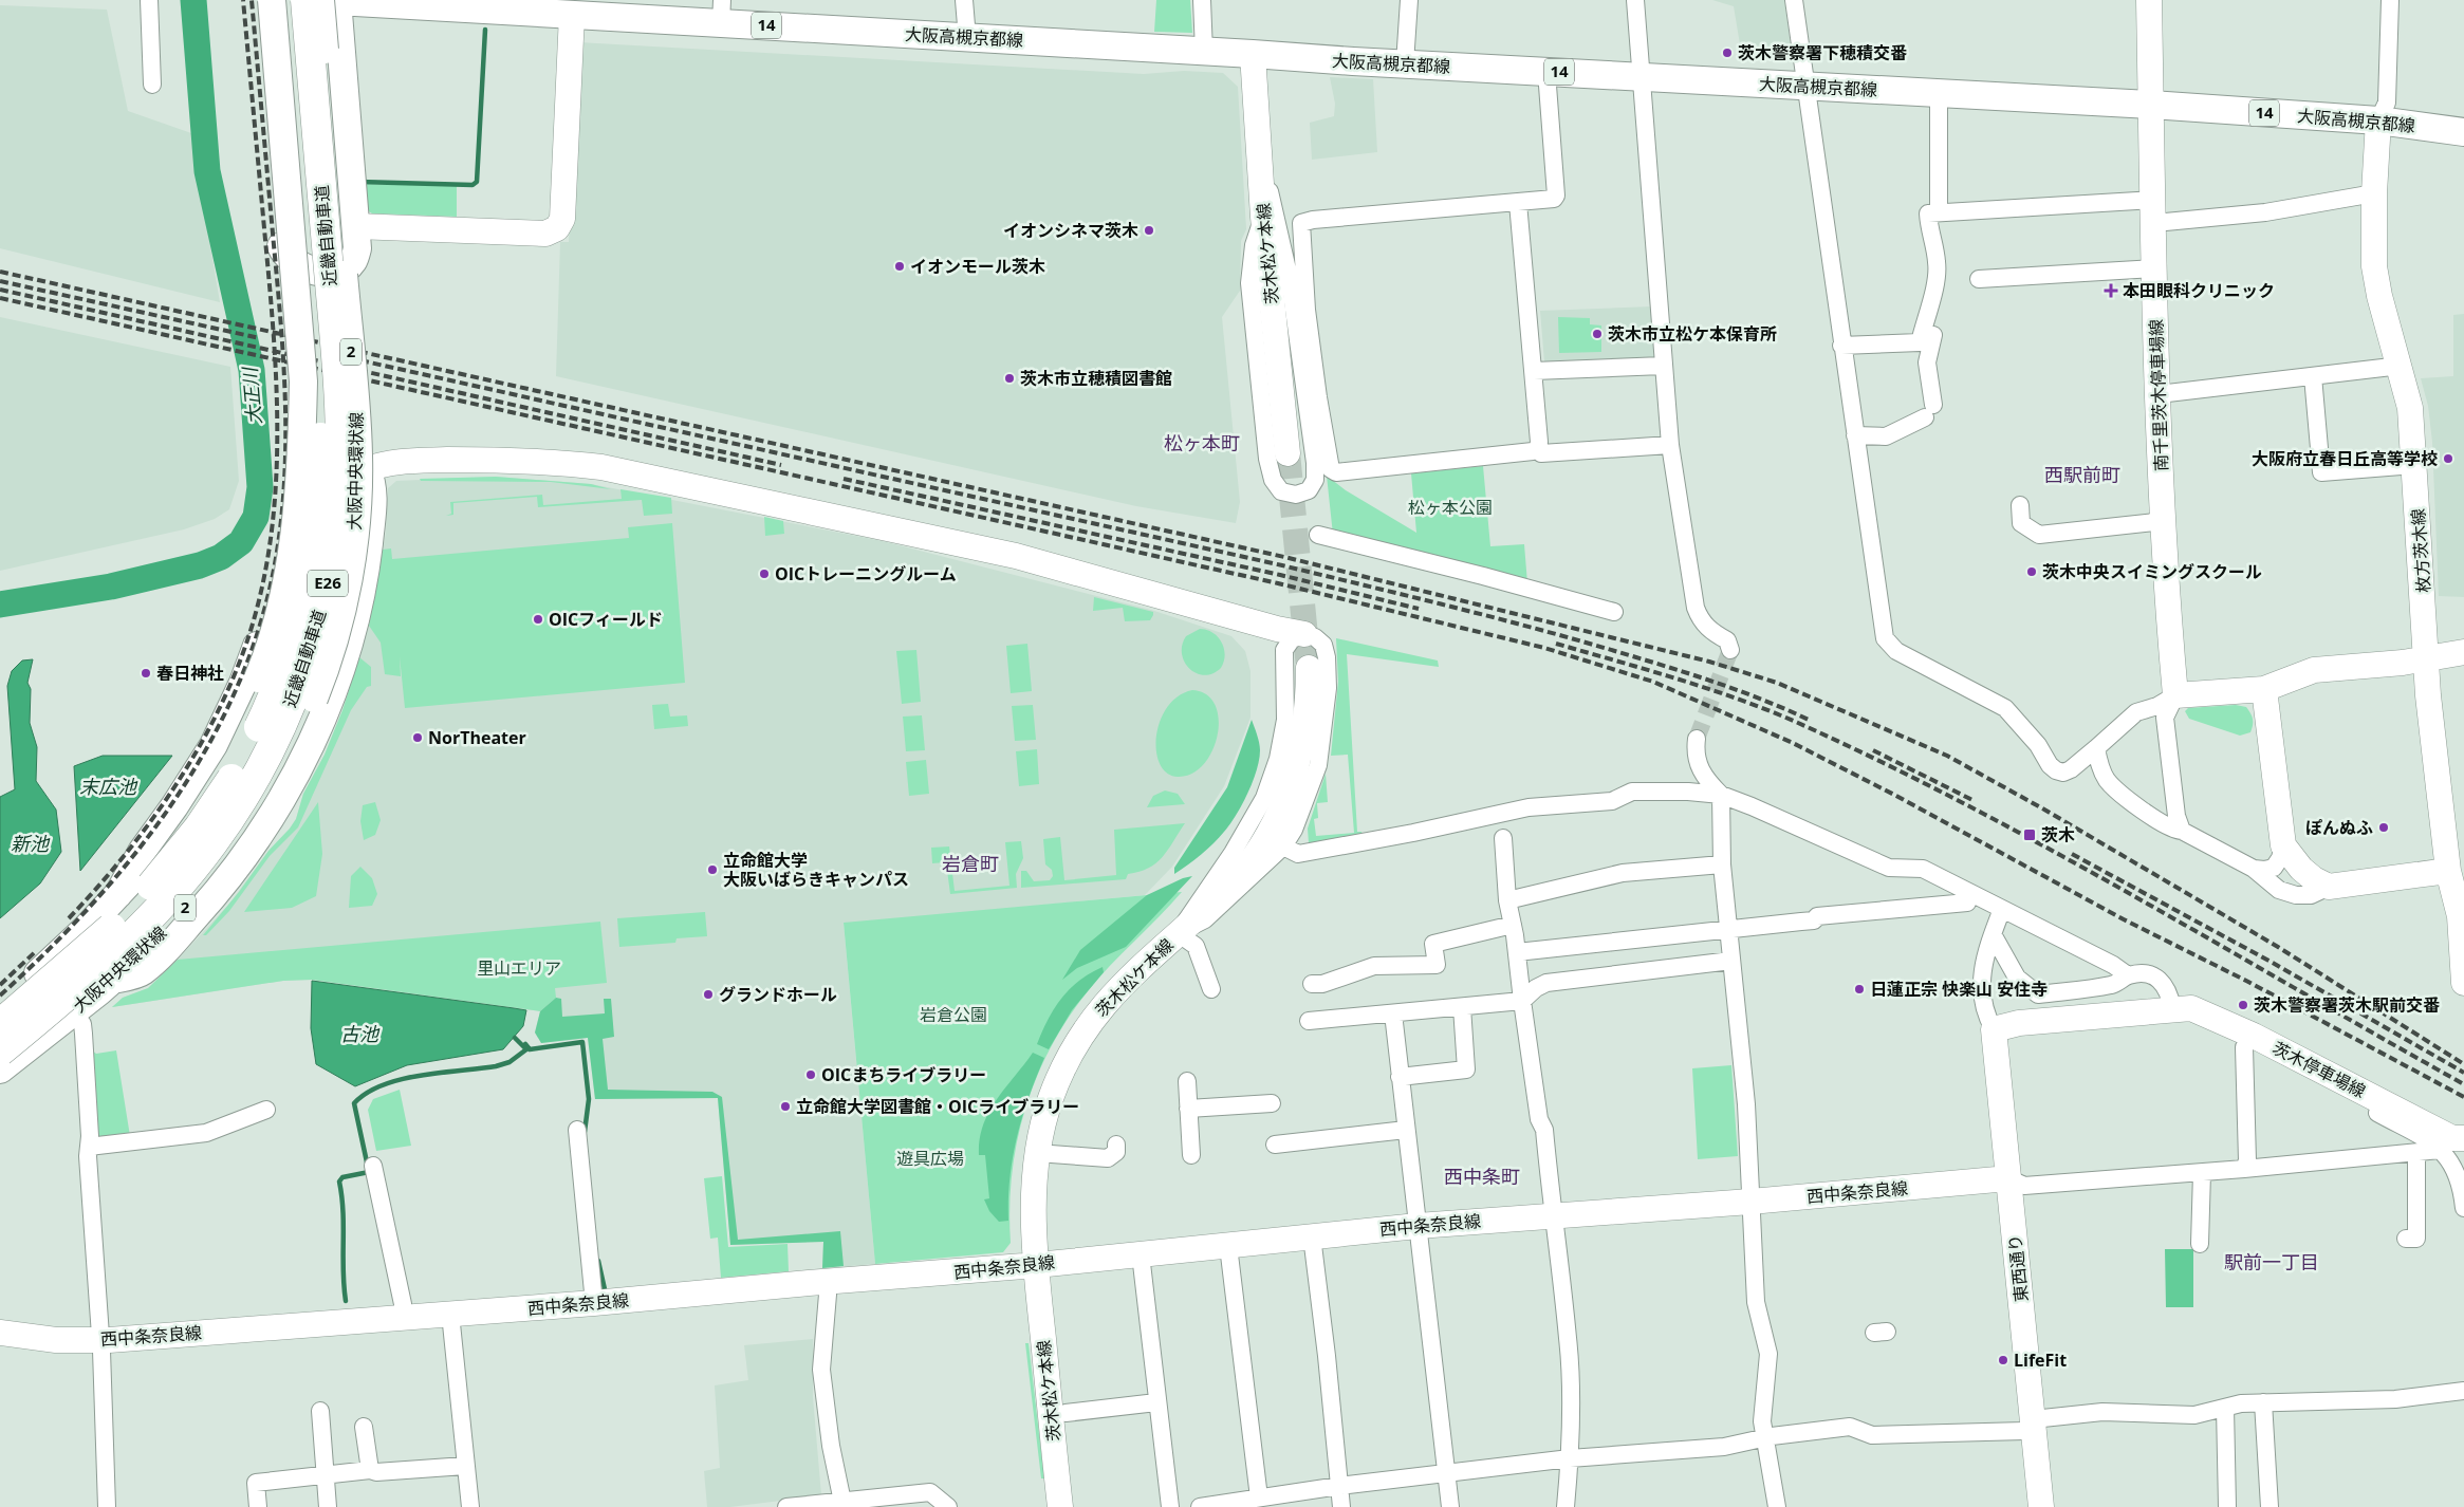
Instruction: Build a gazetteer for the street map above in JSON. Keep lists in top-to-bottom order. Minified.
{"streets":{"highway":["近畿自動車道","E26"],"main road":["14","大阪高槻京都線","2","大阪中央環状線"],"street":["茨木松ケ本線","南千里茨木停車場線","枚方茨木線","茨木停車場線","西中条奈良線","東西通り"]},"crossings":[["大阪高槻京都線","茨木松ケ本線"],["大阪高槻京都線","南千里茨木停車場線"],["大阪高槻京都線","大阪中央環状線"],["大阪高槻京都線","枚方茨木線"],["茨木松ケ本線","西中条奈良線"],["茨木停車場線","東西通り"],["西中条奈良線","東西通り"]],"districts":["松ヶ本町","西駅前町","岩倉町","西中条町","駅前一丁目"],"water":["大正川","末広池","新池","古池"],"parks":["松ヶ本公園","里山エリア","岩倉公園","遊具広場"],"places":{"other":["茨木警察署下穂積交番","イオンシネマ茨木","イオンモール茨木","茨木市立松ケ本保育所","茨木市立穂積図書館","大阪府立春日丘高等学校","茨木中央スイミングスクール","OICトレーニングルーム","OICフィールド","春日神社","NorTheater","ぽんぬふ","立命館大学 大阪いばらきキャンパス","日蓮正宗 快楽山 安住寺","グランドホール","茨木警察署茨木駅前交番","OICまちライブラリー","立命館大学図書館・OICライブラリー","LifeFit"],"health":["本田眼科クリニック"],"transit":["茨木"]}}
